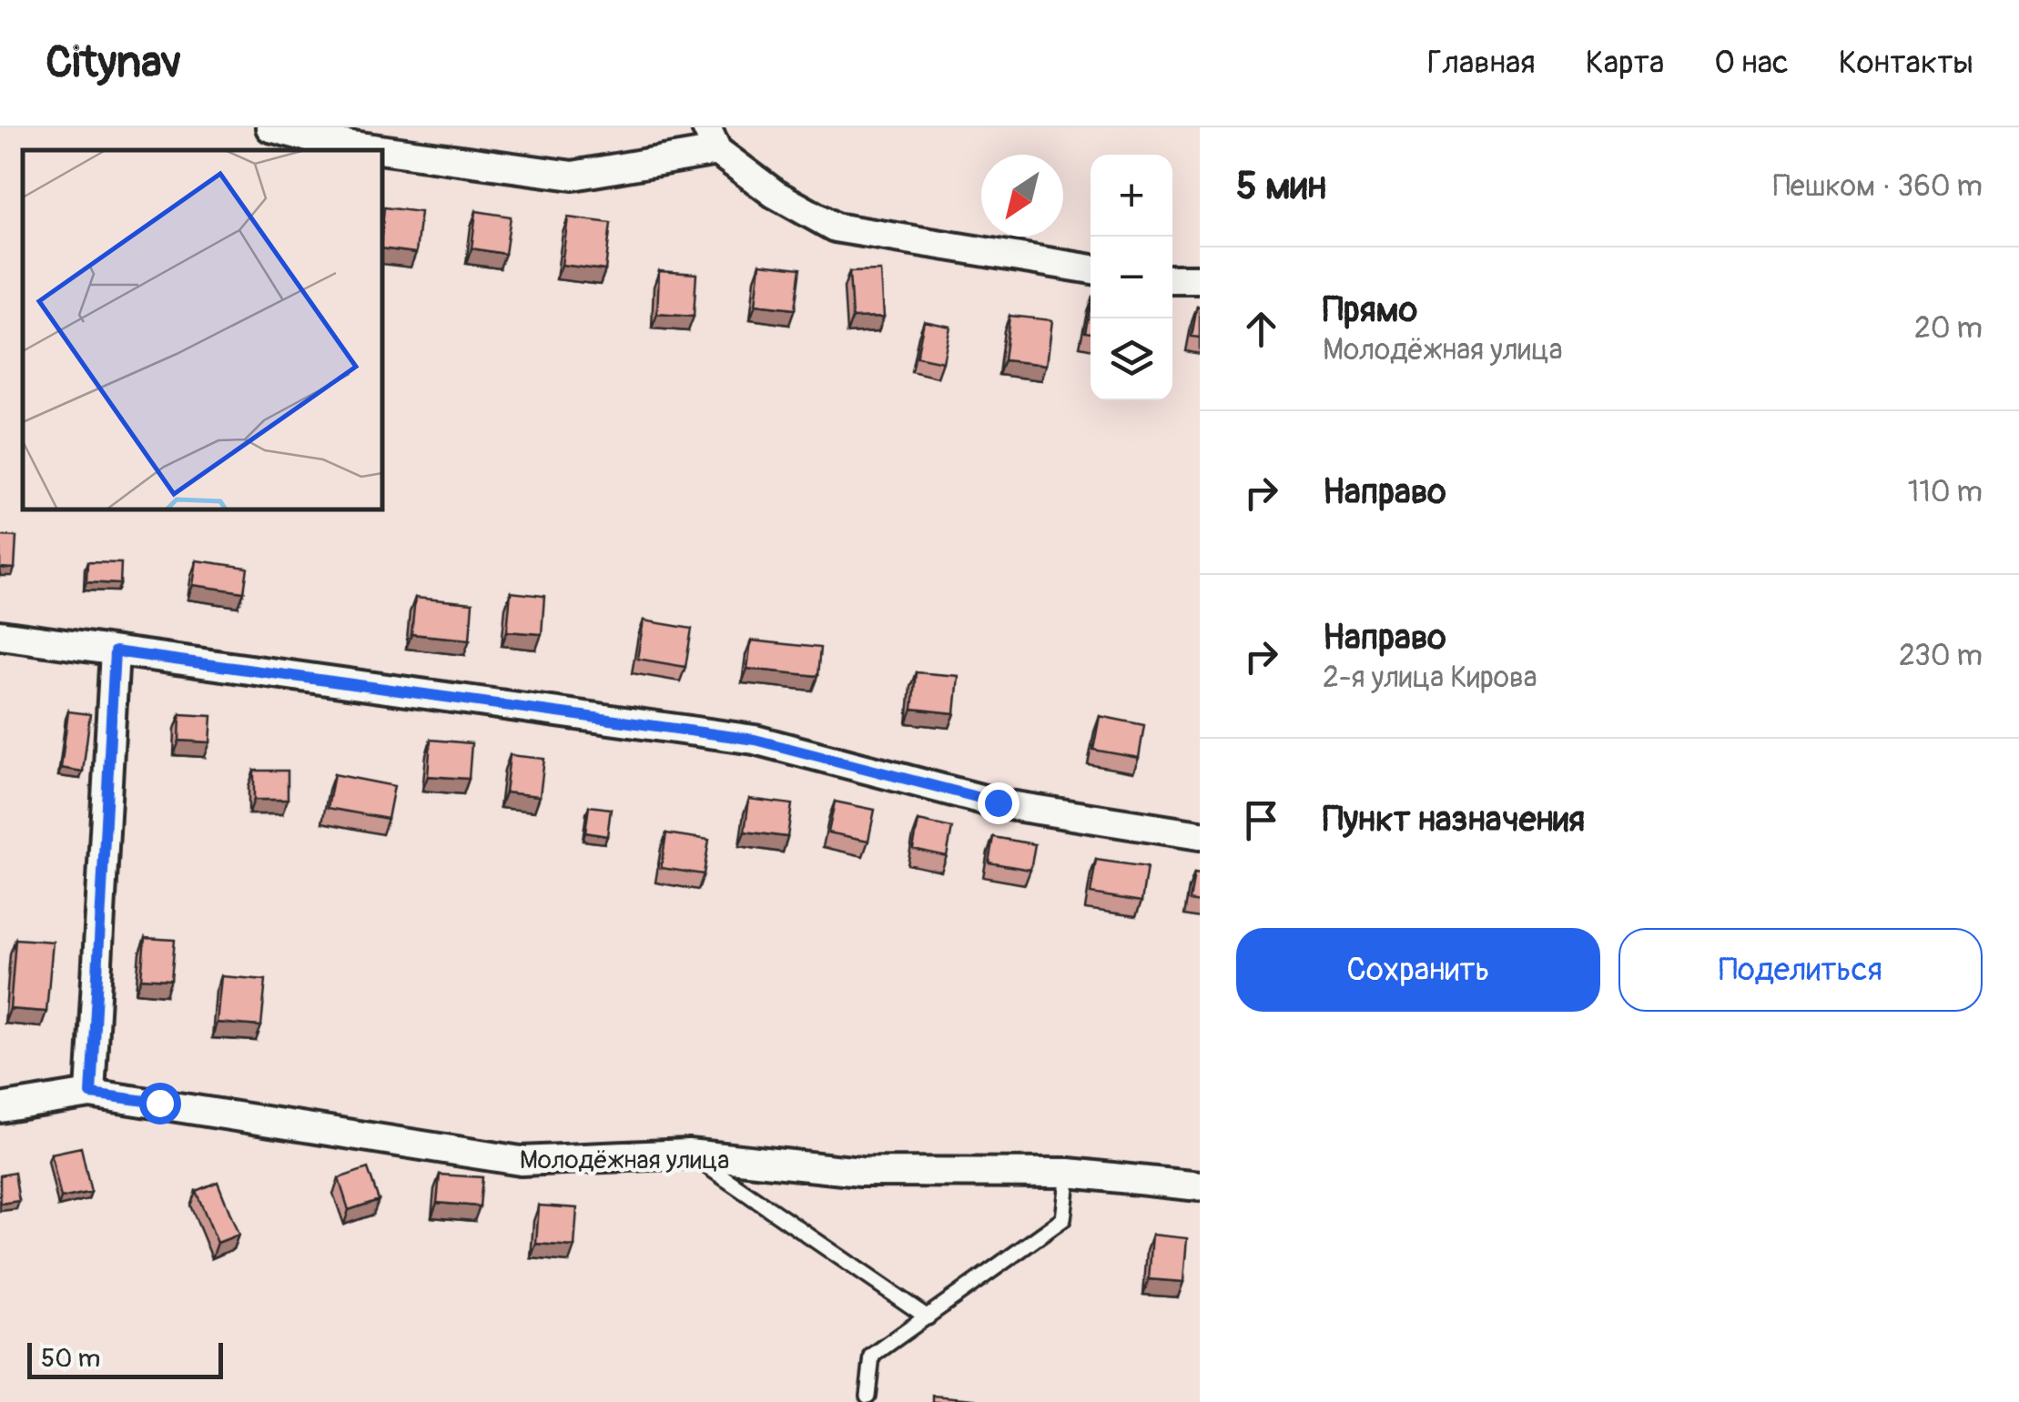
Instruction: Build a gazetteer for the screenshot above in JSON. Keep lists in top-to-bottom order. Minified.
{"streets":{"street":["Молодёжная улица"]},"scale_bar":"50 m","north":"bottom left","page":{"header":"Citynav","nav":["Главная","Карта","О нас","Контакты"],"heading":["5 мин","Пешком · 360 m"],"map_buttons":["+","−"],"list":[["Прямо","Молодёжная улица","20 m"],["Направо","110 m"],["Направо","2-я улица Кирова","230 m"],"Пункт назначения"],"buttons":["Сохранить","Поделиться"],"scale":"50 m"}}
